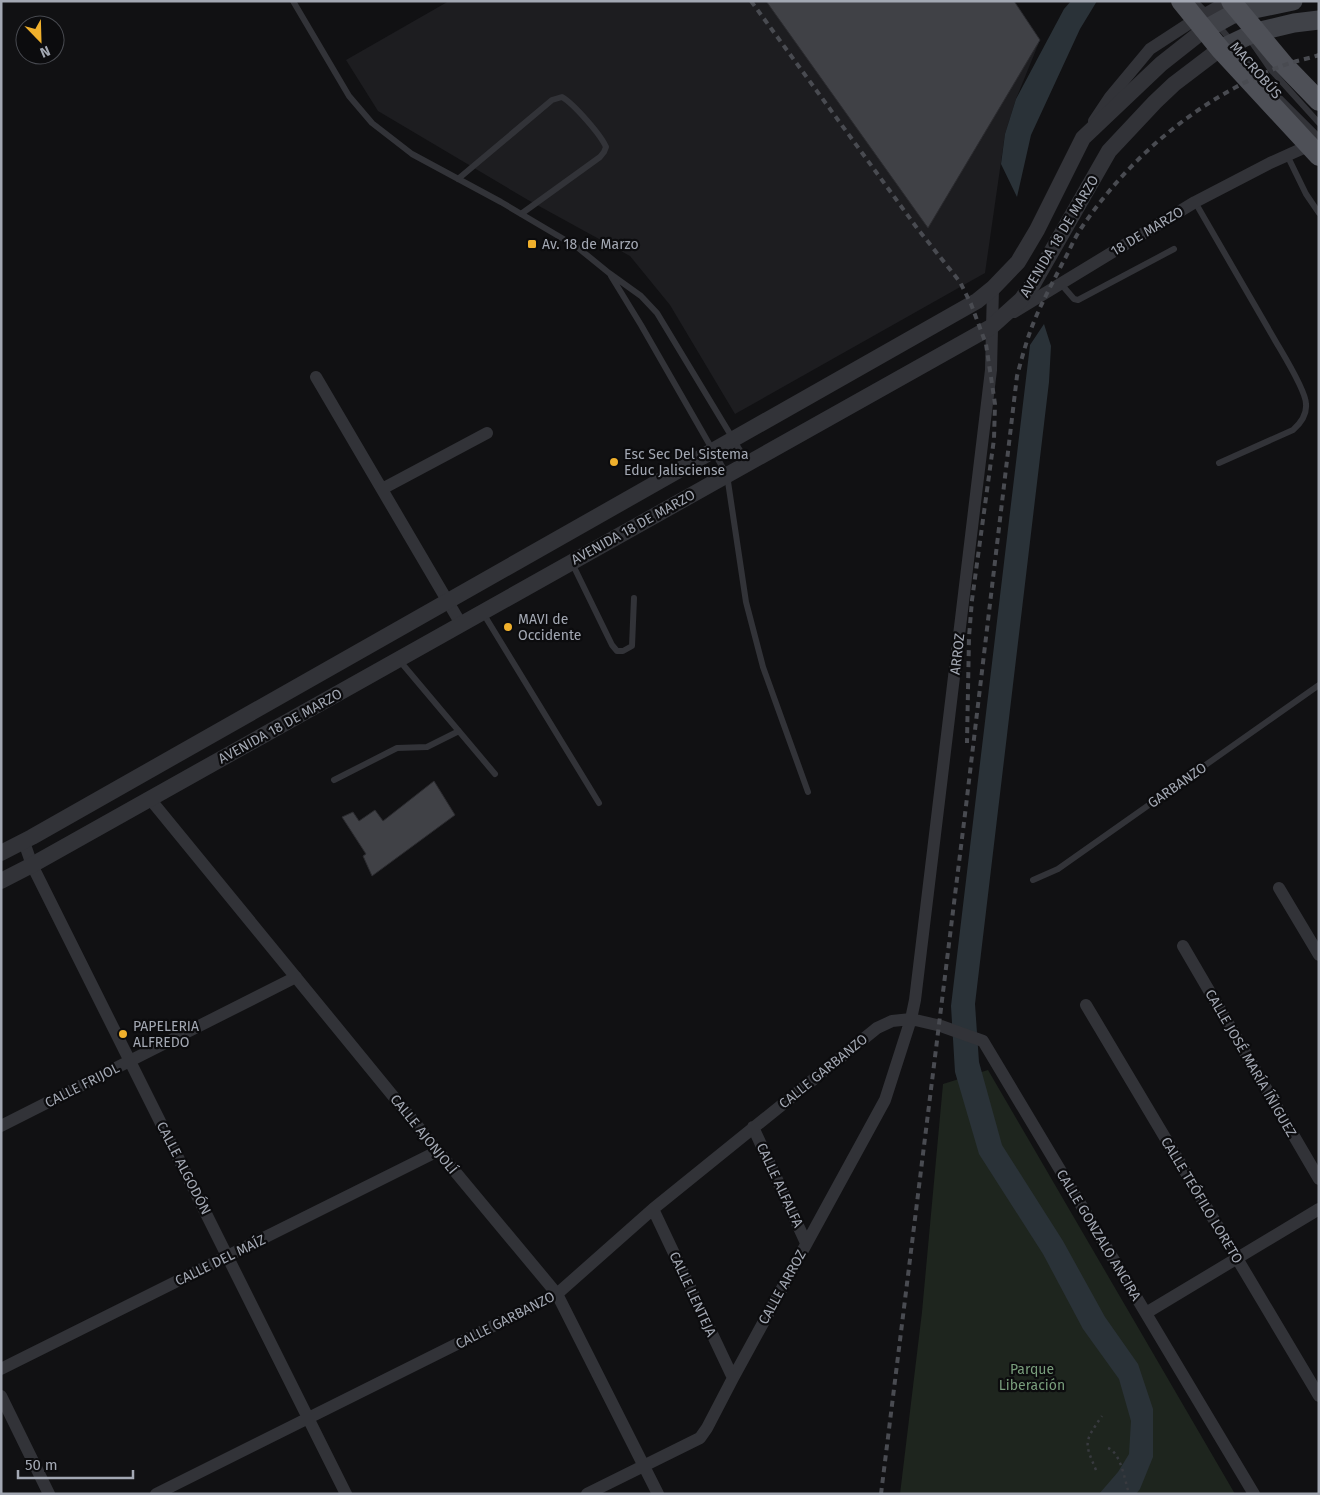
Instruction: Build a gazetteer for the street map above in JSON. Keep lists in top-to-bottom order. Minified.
{"streets":{"street":["18 DE MARZO","AVENIDA 18 DE MARZO","ARROZ","CALLE JOSÉ MARÍA ÍÑIGUEZ","CALLE GARBANZO","CALLE FRIJOL","CALLE AJONJOLÍ","CALLE ALGODÓN","CALLE ALFALFA","CALLE TEÓFILO LORETO","CALLE GONZALO ANCIRA","CALLE DEL MAÍZ","CALLE ARROZ","CALLE LENTEJA"],"lane":["MACROBÚS","GARBANZO"]},"crossings":[["MACROBÚS","AVENIDA 18 DE MARZO"],["18 DE MARZO","AVENIDA 18 DE MARZO"],["18 DE MARZO","ARROZ"],["AVENIDA 18 DE MARZO","ARROZ"],["AVENIDA 18 DE MARZO","CALLE AJONJOLÍ"],["AVENIDA 18 DE MARZO","CALLE ALGODÓN"],["ARROZ","CALLE GARBANZO"],["ARROZ","CALLE GONZALO ANCIRA"],["ARROZ","CALLE ARROZ"],["CALLE GARBANZO","CALLE AJONJOLÍ"],["CALLE GARBANZO","CALLE ALGODÓN"],["CALLE GARBANZO","CALLE ALFALFA"],["CALLE GARBANZO","CALLE GONZALO ANCIRA"],["CALLE GARBANZO","CALLE ARROZ"],["CALLE GARBANZO","CALLE LENTEJA"],["CALLE FRIJOL","CALLE AJONJOLÍ"],["CALLE FRIJOL","CALLE ALGODÓN"],["CALLE AJONJOLÍ","CALLE DEL MAÍZ"],["CALLE AJONJOLÍ","CALLE ARROZ"],["CALLE ALGODÓN","CALLE DEL MAÍZ"],["CALLE ALFALFA","CALLE ARROZ"],["CALLE GONZALO ANCIRA","CALLE ARROZ"],["CALLE ARROZ","CALLE LENTEJA"]],"parks":["Parque Liberación"],"places":{"transit":["Av. 18 de Marzo"],"other":["Esc Sec Del Sistema Educ Jalisciense","MAVI de Occidente","PAPELERIA ALFREDO"]},"scale_bar":"50 m","north":"bottom right"}
